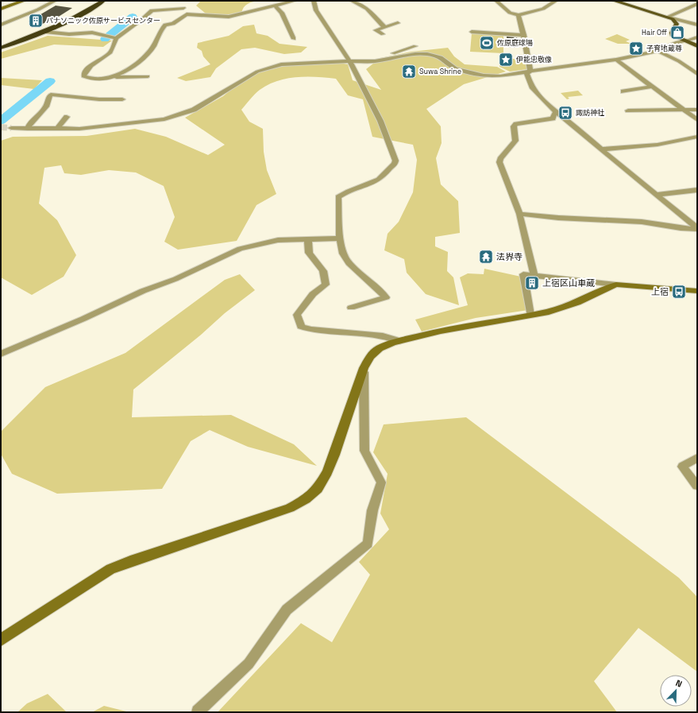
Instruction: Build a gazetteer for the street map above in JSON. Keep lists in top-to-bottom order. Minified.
{"places":{"building":["パナソニック佐原サービスセンター","上宿区山車蔵"],"shop":["Hair Off"],"sports":["佐原庭球場"],"place":["子育地蔵尊","伊能忠敬像"],"temple":["Suwa Shrine","法界寺"],"bus stop":["諏訪神社","上宿"]},"north":"top right"}
